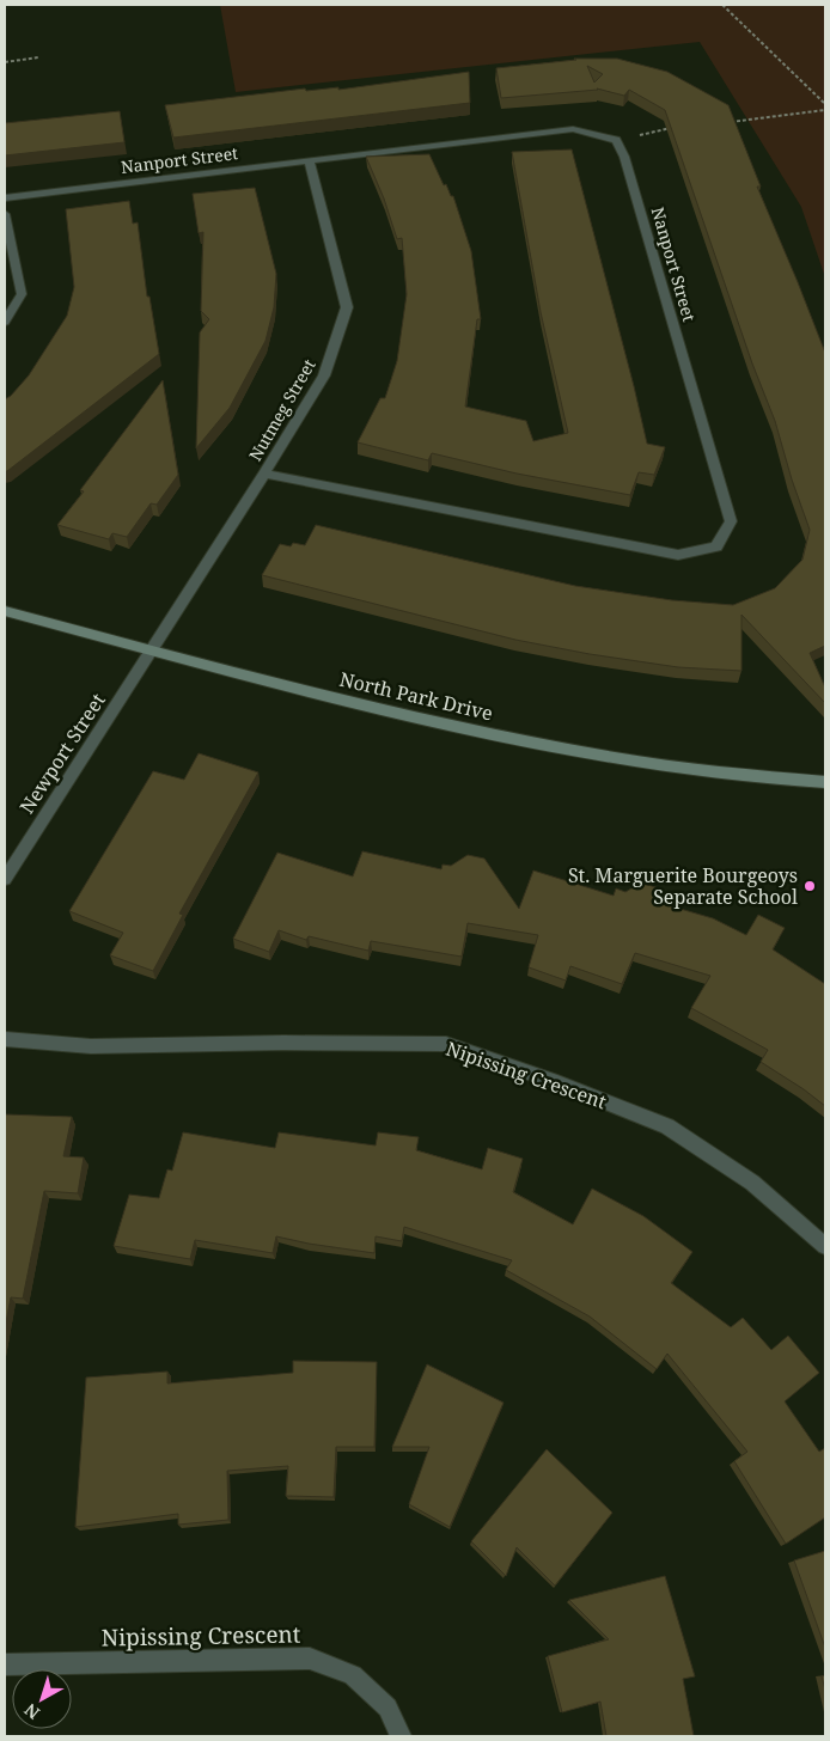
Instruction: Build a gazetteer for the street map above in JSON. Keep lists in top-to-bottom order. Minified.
{"streets":{"main road":["North Park Drive"],"street":["Nanport Street","Nutmeg Street","Newport Street","Nipissing Crescent"]},"crossings":[["Nanport Street","Nutmeg Street"],["Nutmeg Street","North Park Drive"],["Nutmeg Street","Newport Street"],["North Park Drive","Newport Street"]],"places":["St. Marguerite Bourgeoys Separate School"],"north":"bottom left"}
